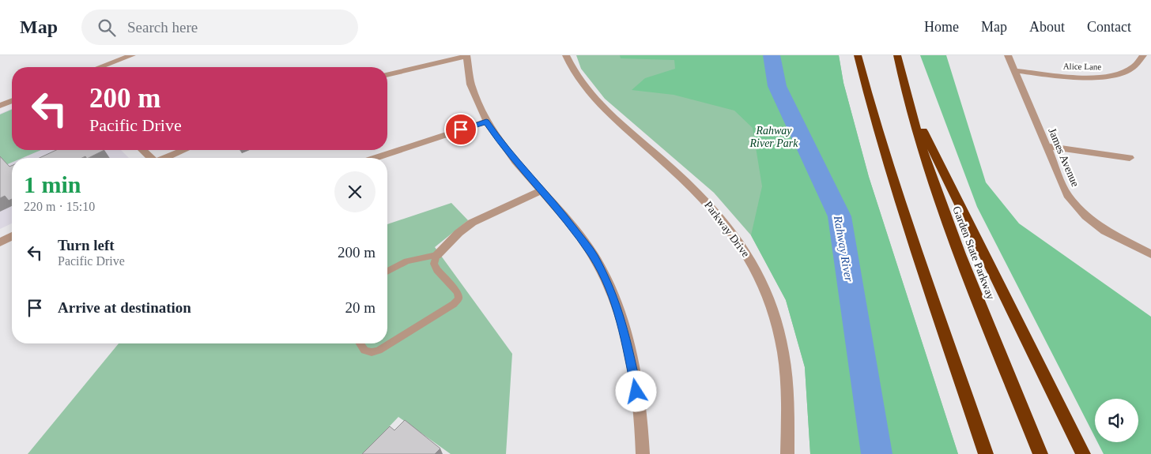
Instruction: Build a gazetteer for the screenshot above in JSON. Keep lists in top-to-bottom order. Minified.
{"streets":{"highway":["Garden State Parkway"],"street":["Alice Lane","James Avenue","Parkway Drive"]},"crossings":[["Alice Lane","James Avenue"]],"water":["Rahway River"],"parks":["Rahway River Park"],"page":{"header":"Map","search":"Search here","nav":["Home","Map","About","Contact"],"turn":["200 m","Pacific Drive"],"heading":["1 min","220 m · 15:10"],"list":[{"name":"Turn left","note":"Pacific Drive","value":"200 m"},{"name":"Arrive at destination","value":"20 m"}]}}
